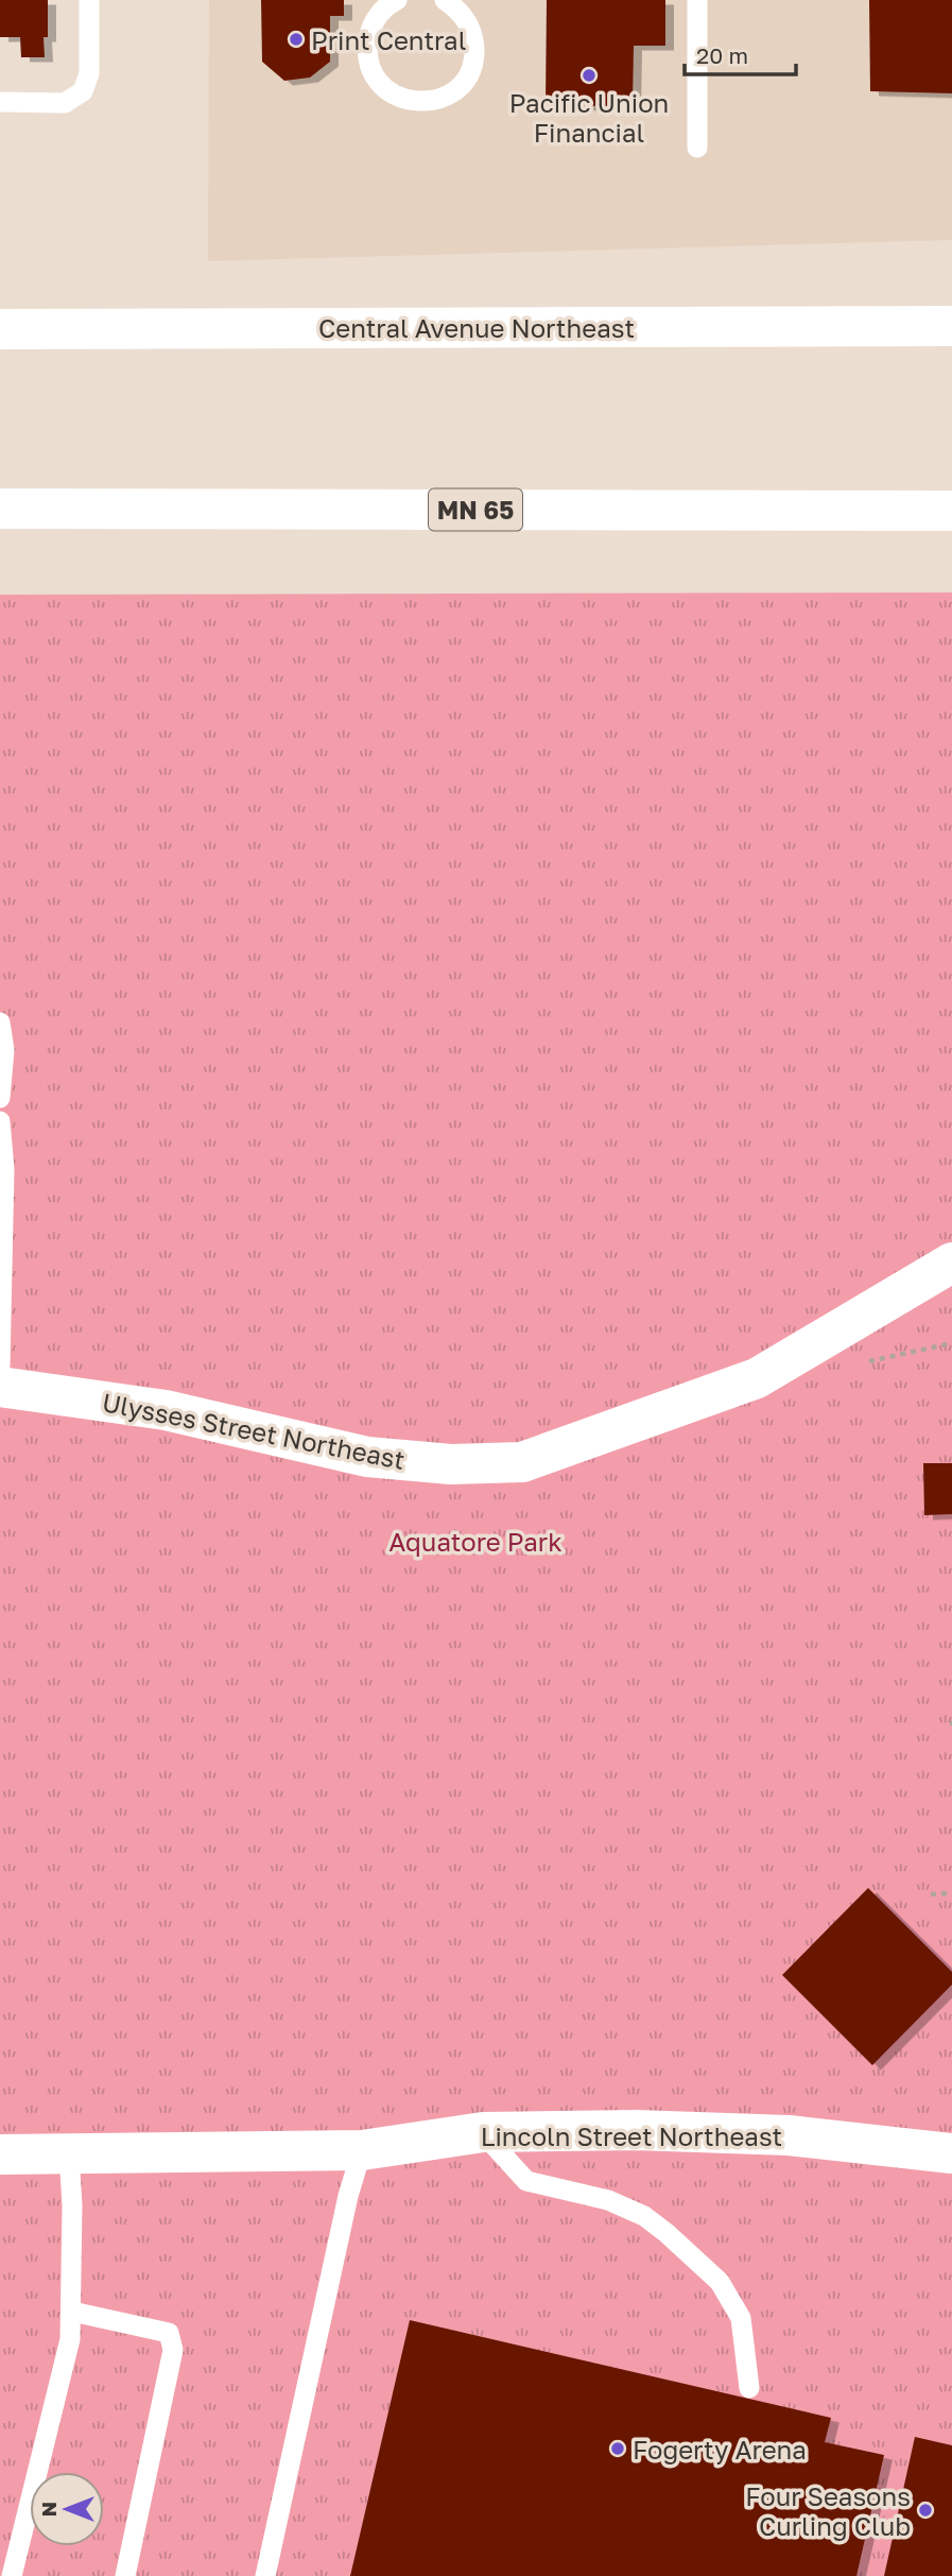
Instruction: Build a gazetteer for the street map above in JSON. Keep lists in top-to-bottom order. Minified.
{"streets":{"main road":["Central Avenue Northeast","MN 65","Ulysses Street Northeast","Lincoln Street Northeast"]},"parks":["Aquatore Park"],"places":["Print Central","Pacific Union Financial","Fogerty Arena","Four Seasons Curling Club"],"scale_bar":"20 m","north":"left"}
